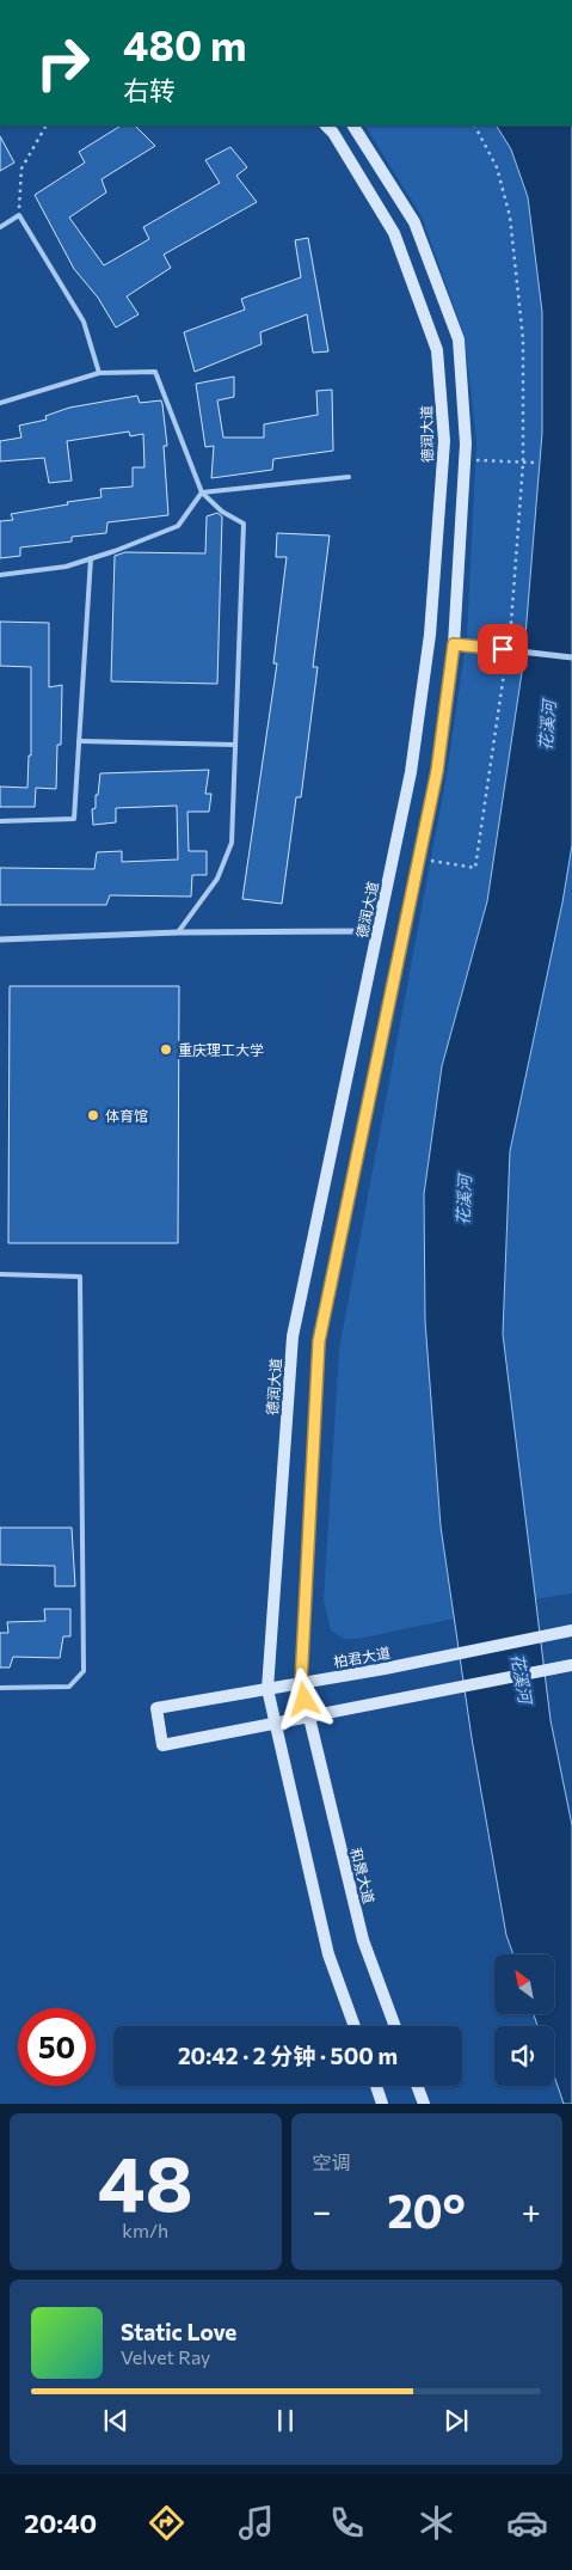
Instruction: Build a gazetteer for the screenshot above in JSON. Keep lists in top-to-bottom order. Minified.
{"streets":{"main road":["德润大道","柏君大道","和景大道"]},"crossings":[["德润大道","柏君大道"]],"water":["花溪河"],"places":["重庆理工大学","体育馆"],"north":"top left","page":{"turn":["480 m","右转"],"limit":"50","trip":"20:42 · 2 分钟 · 500 m","tile":[["48","km/h"],"空调"],"heat":["−","20°","+"],"song":["Static Love","Velvet Ray"],"tabs":"20:40"}}
